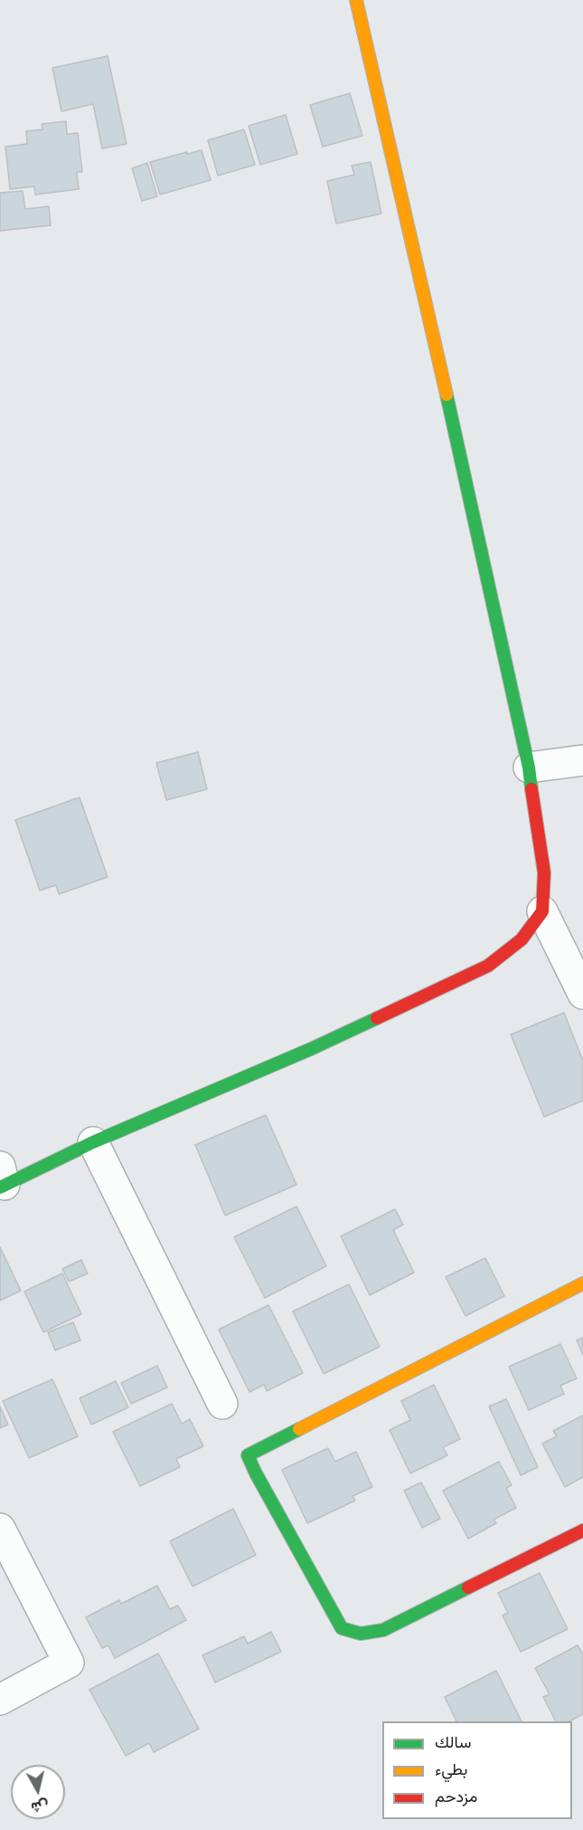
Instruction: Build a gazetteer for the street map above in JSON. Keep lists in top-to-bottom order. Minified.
{"legend":["سالك","بطيء","مزدحم"],"north":"bottom"}
